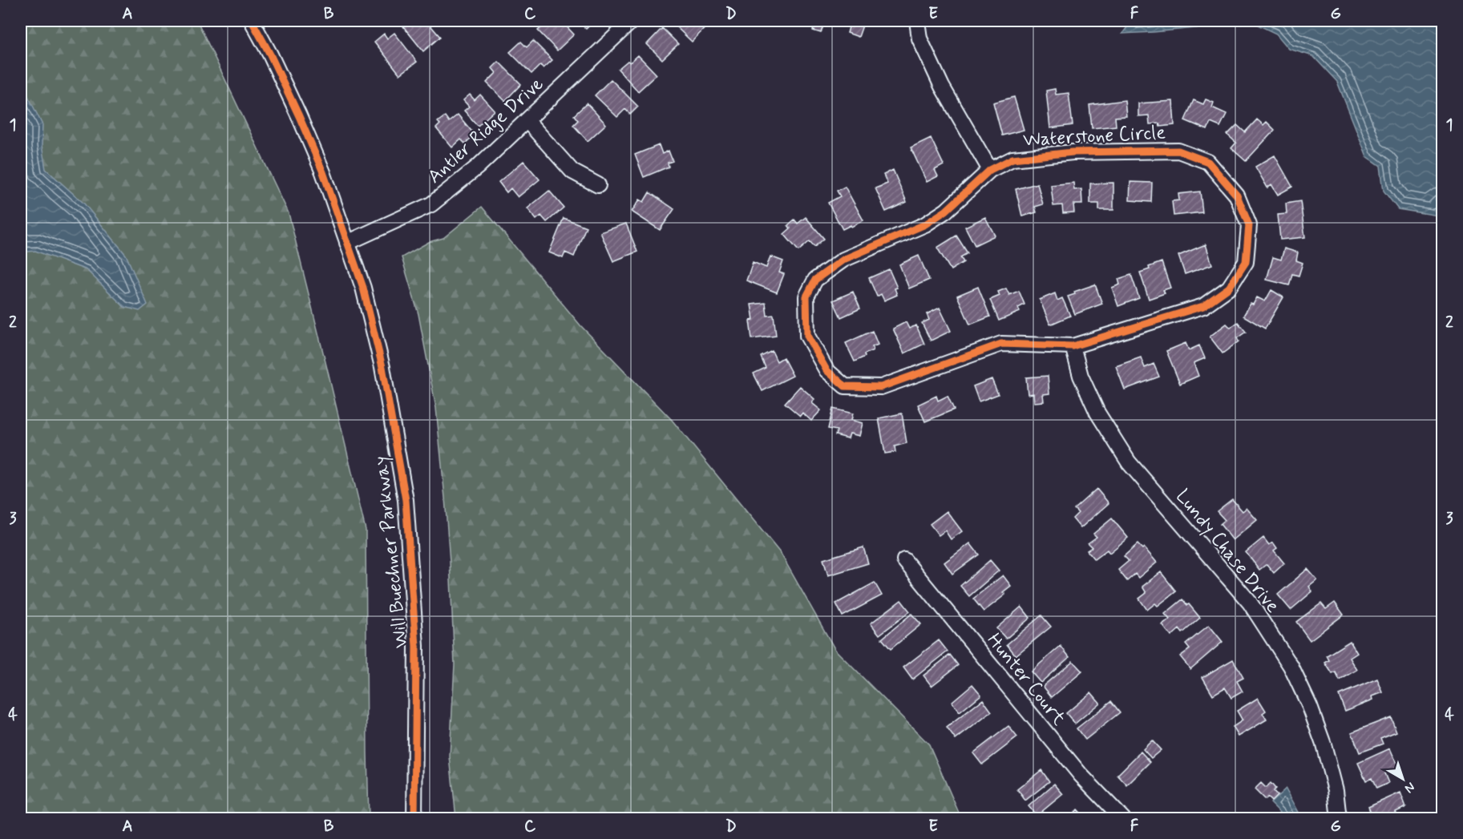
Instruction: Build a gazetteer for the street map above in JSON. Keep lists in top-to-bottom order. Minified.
{"streets":{"street":["Antler Ridge Drive","Waterstone Circle","Lundy Chase Drive","Will Buechner Parkway","Hunter Court"]},"crossings":[["Antler Ridge Drive","Will Buechner Parkway"],["Waterstone Circle","Lundy Chase Drive"]],"north":"bottom right","grid":{"columns":["A","B","C","D","E","F","G"],"rows":["1","2","3","4"]}}
